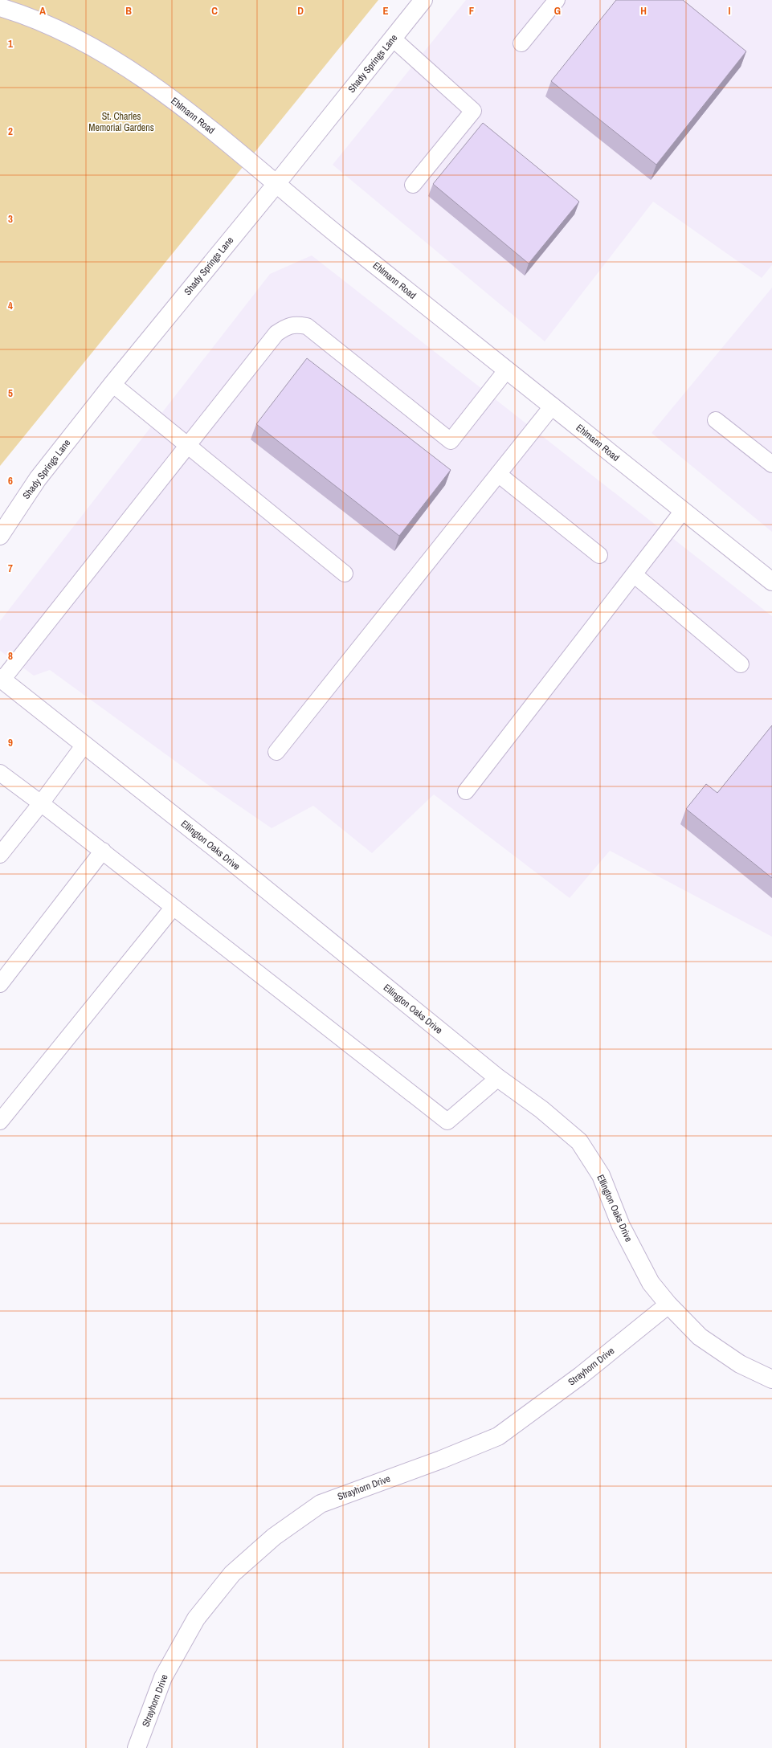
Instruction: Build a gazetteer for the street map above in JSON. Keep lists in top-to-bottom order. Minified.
{"streets":{"street":["Shady Springs Lane","Ehlmann Road","Ellington Oaks Drive","Strayhorn Drive"]},"crossings":[["Shady Springs Lane","Ehlmann Road"],["Ellington Oaks Drive","Strayhorn Drive"]],"parks":["St. Charles Memorial Gardens"],"grid":{"columns":["A","B","C","D","E","F","G","H","I"],"rows":["1","2","3","4","5","6","7","8","9"]}}
